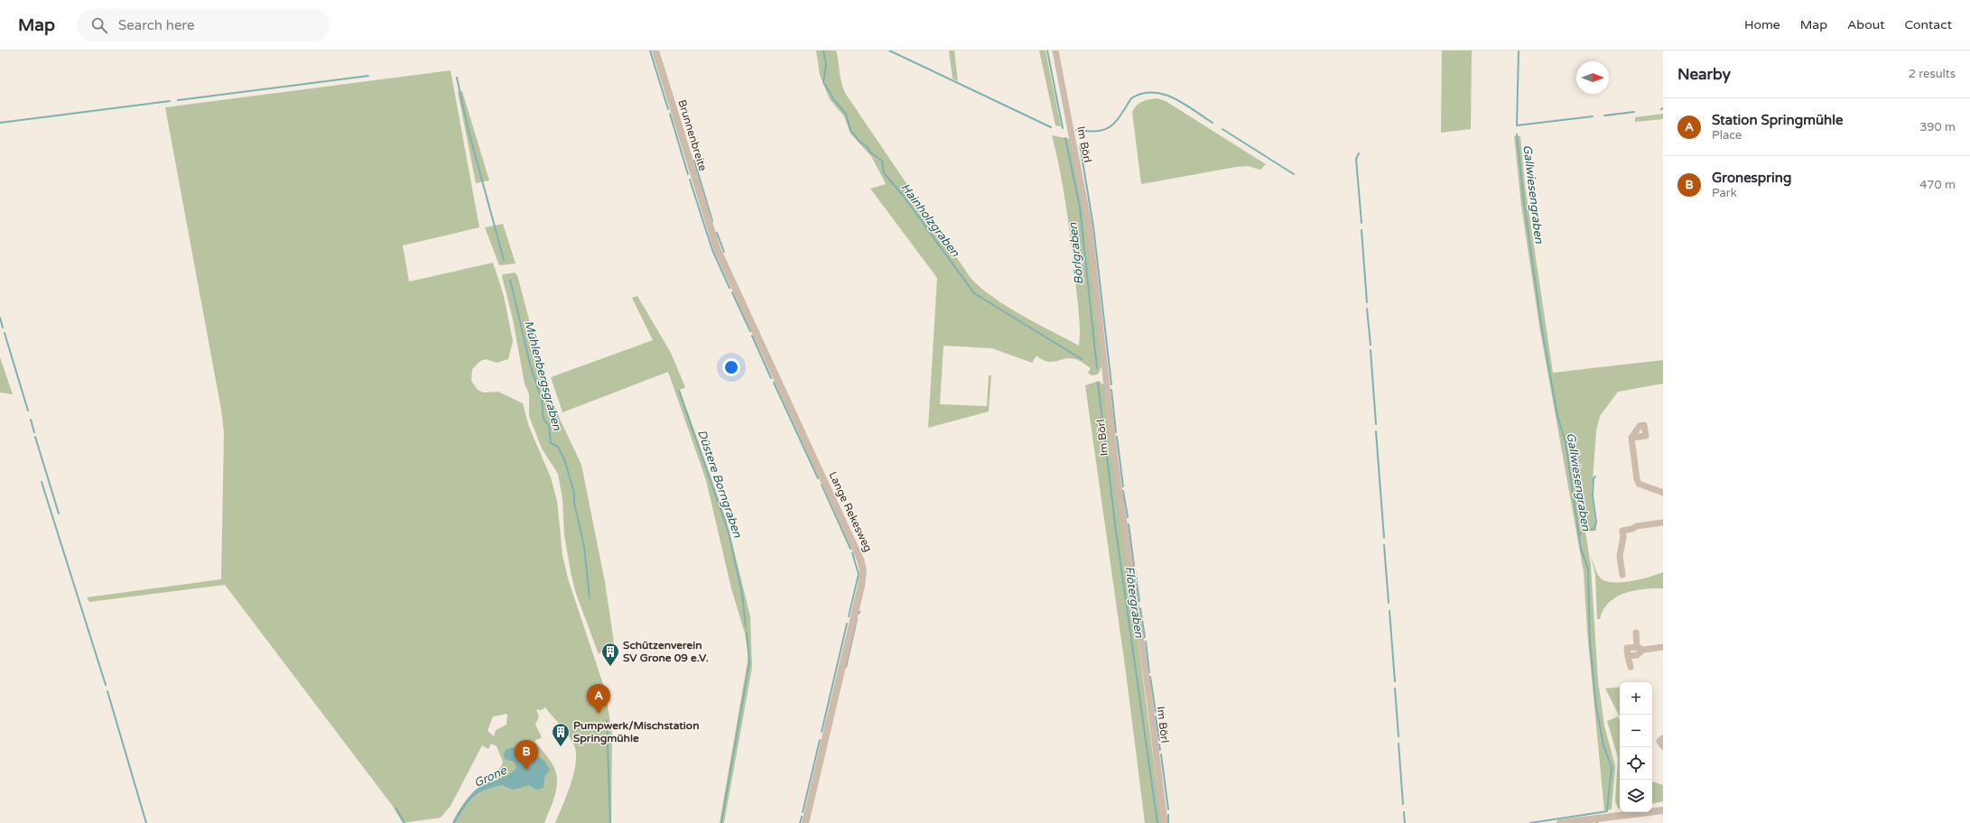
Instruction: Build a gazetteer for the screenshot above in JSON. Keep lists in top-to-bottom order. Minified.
{"streets":{"street":["Brunnenbreite","Im Börl","Lange Rekesweg"]},"crossings":[["Brunnenbreite","Lange Rekesweg"]],"water":["Gallwiesengraben","Hainholzgraben","Börlgraben","Mühlenbergsgraben","Düstere Borngraben","Flötergraben","Grone"],"places":{"building":["Schützenverein SV Grone 09 e.V.","Pumpwerk/Mischstation Springmühle"]},"north":"right","page":{"header":"Map","search":"Search here","nav":["Home","Map","About","Contact"],"heading":["Nearby","2 results"],"list":[{"mark":"A","name":"Station Springmühle","note":"Place","value":"390 m"},{"mark":"B","name":"Gronespring","note":"Park","value":"470 m"}],"map_buttons":["+","−"],"pins":["A","B"]}}
